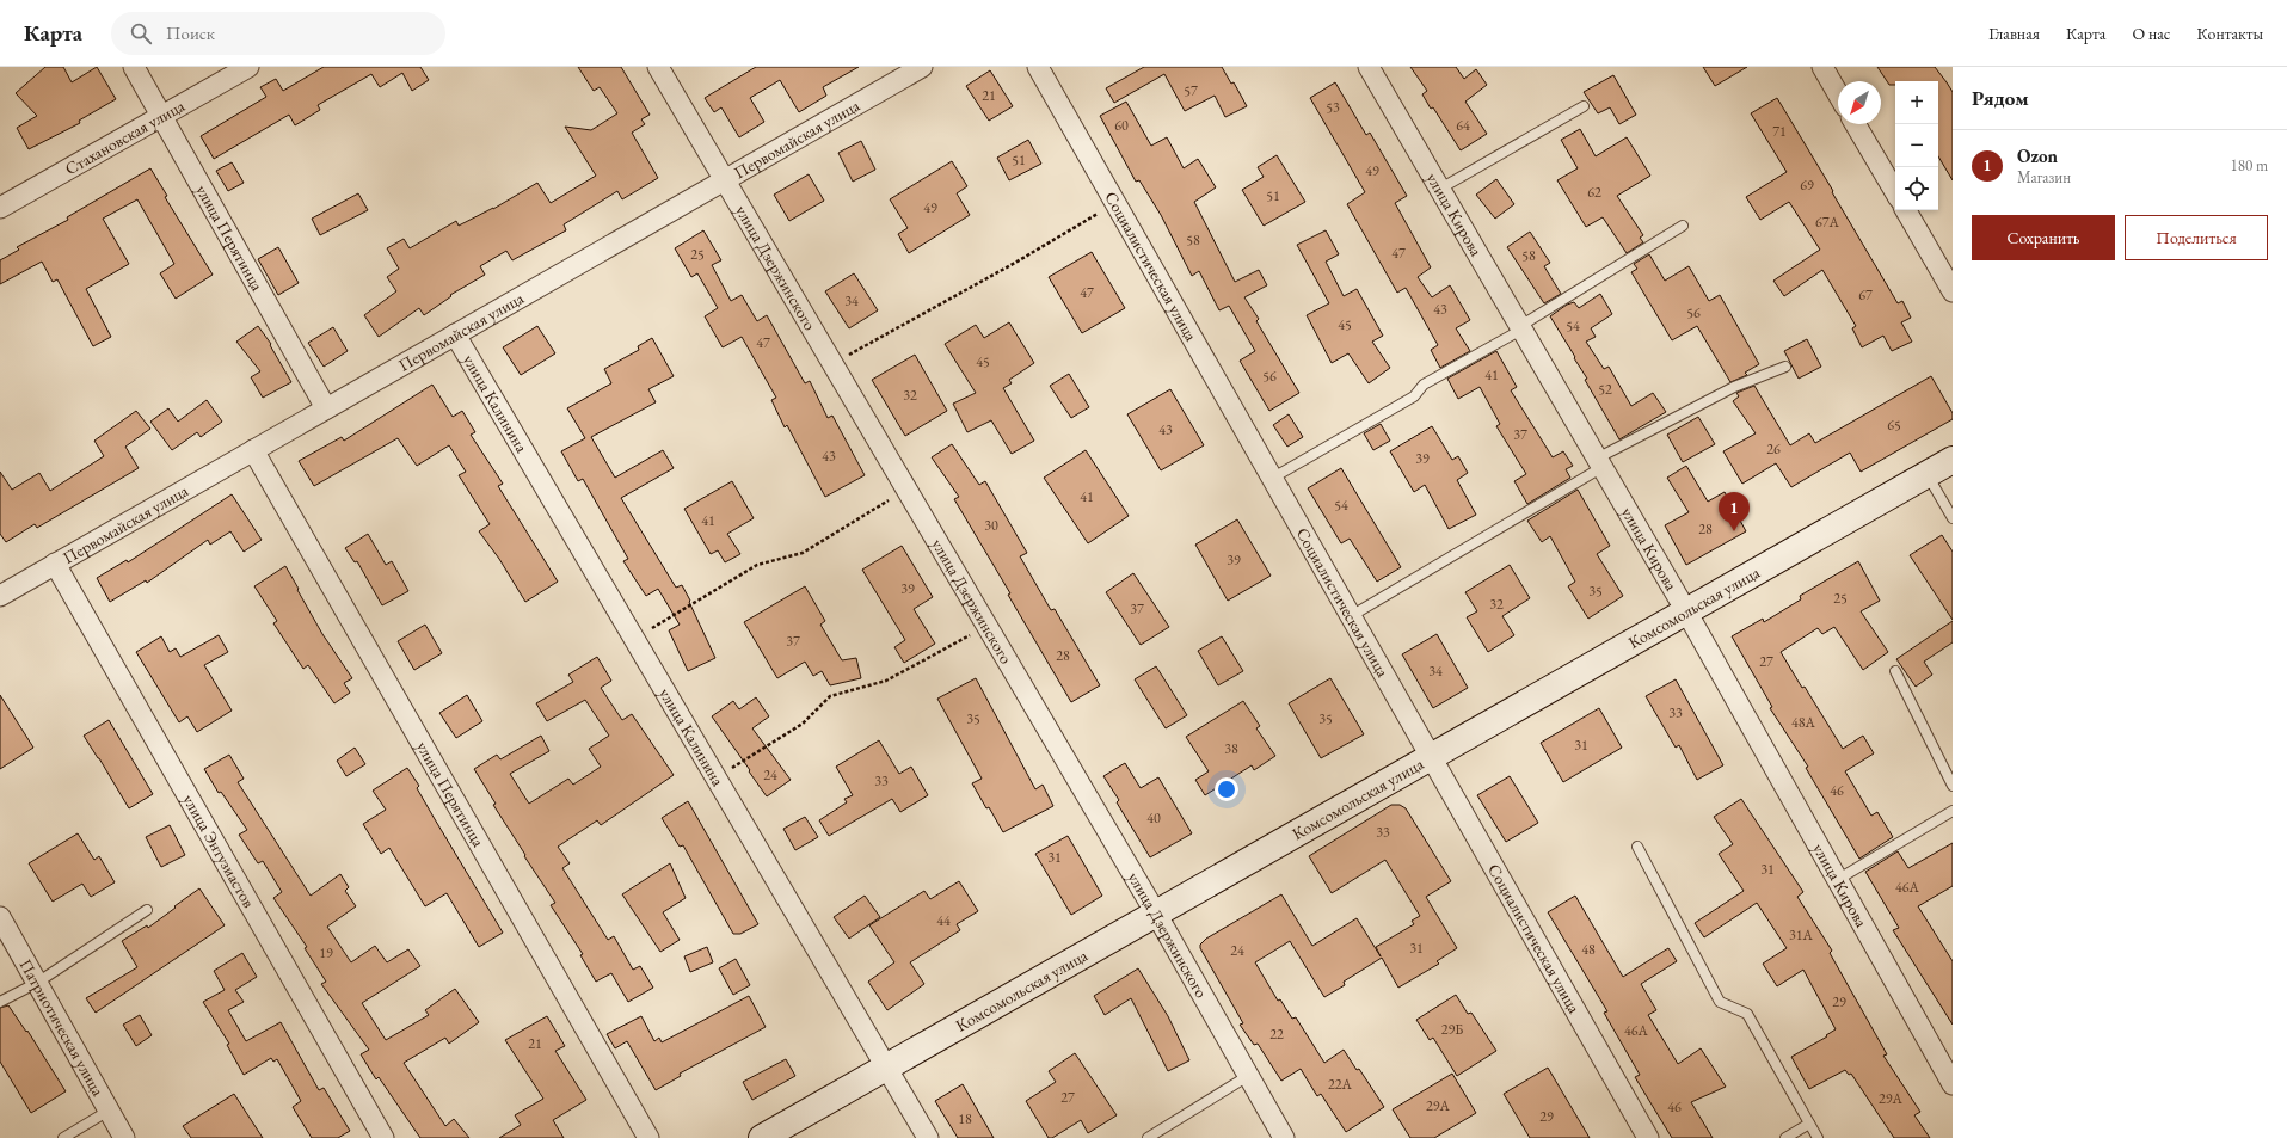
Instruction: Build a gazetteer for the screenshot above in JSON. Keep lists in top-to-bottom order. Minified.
{"streets":{"main road":["Комсомольская улица"],"street":["Стахановская улица","Первомайская улица","улица Кирова","улица Перятинца","Социалистическая улица","улица Дзержинского","улица Калинина","улица Энтузиастов","Патриотическая улица"]},"crossings":[["Стахановская улица","улица Перятинца"],["Первомайская улица","улица Перятинца"],["Первомайская улица","улица Дзержинского"],["Первомайская улица","улица Калинина"],["Первомайская улица","улица Энтузиастов"],["улица Кирова","Комсомольская улица"],["Социалистическая улица","Комсомольская улица"],["улица Дзержинского","Комсомольская улица"],["улица Калинина","Комсомольская улица"]],"house_numbers":["57","21","53","60","64","71","51","49","69","62","51","49","67А","58","47","25","58","47","67","34","43","56","45","54","47","45","41","56","52","32","65","43","37","26","43","39","41","54","41","30","28","39","39","35","25","32","37","37","28","27","34","33","35","35","48А","31","38","24","33","46","40","33","31","31","46А","44","31А","31","48","24","19","29","29Б","46А","22","21","22А","27","29А","29А","46","29","18"],"north":"bottom left","page":{"header":"Карта","search":"Поиск","nav":["Главная","Карта","О нас","Контакты"],"heading":"Рядом","map_buttons":["+","−"],"list":[{"mark":"1","name":"Ozon","note":"Магазин","value":"180 m"}],"buttons":["Сохранить","Поделиться"],"pins":"1"}}
